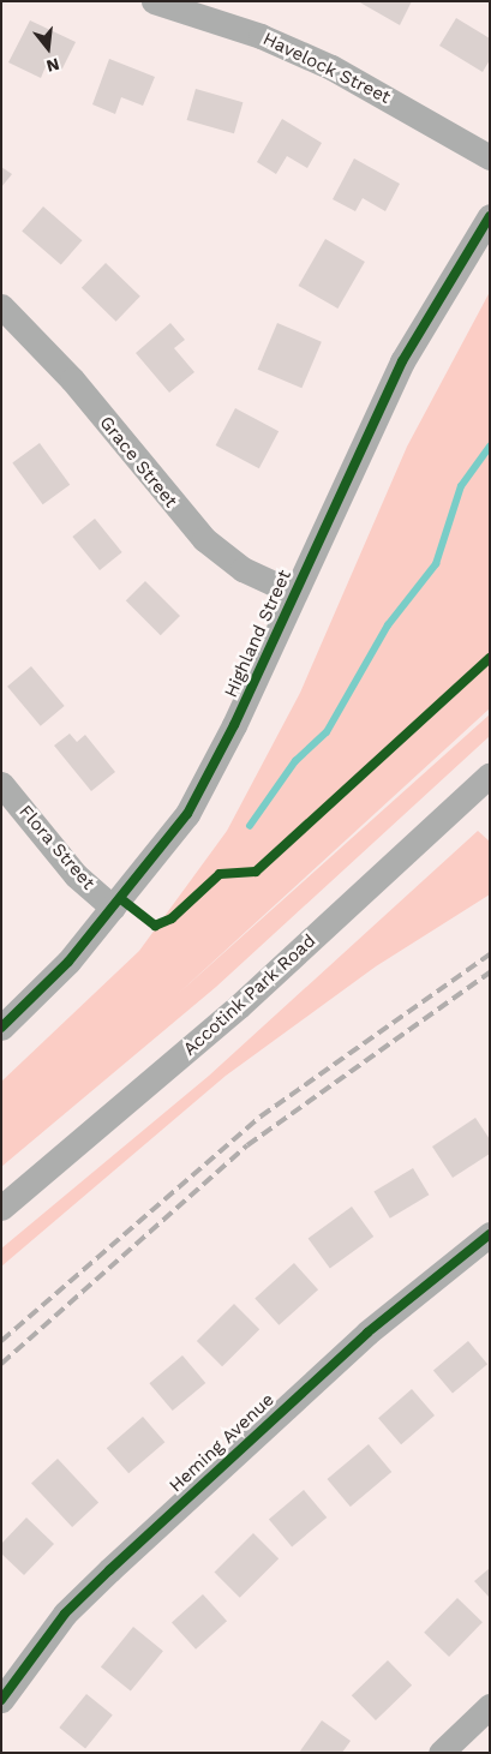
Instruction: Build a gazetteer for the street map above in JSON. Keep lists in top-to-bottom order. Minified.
{"streets":{"street":["Havelock Street","Grace Street","Highland Street","Flora Street","Accotink Park Road","Heming Avenue"]},"crossings":[["Grace Street","Highland Street"],["Highland Street","Flora Street"]],"north":"bottom"}
